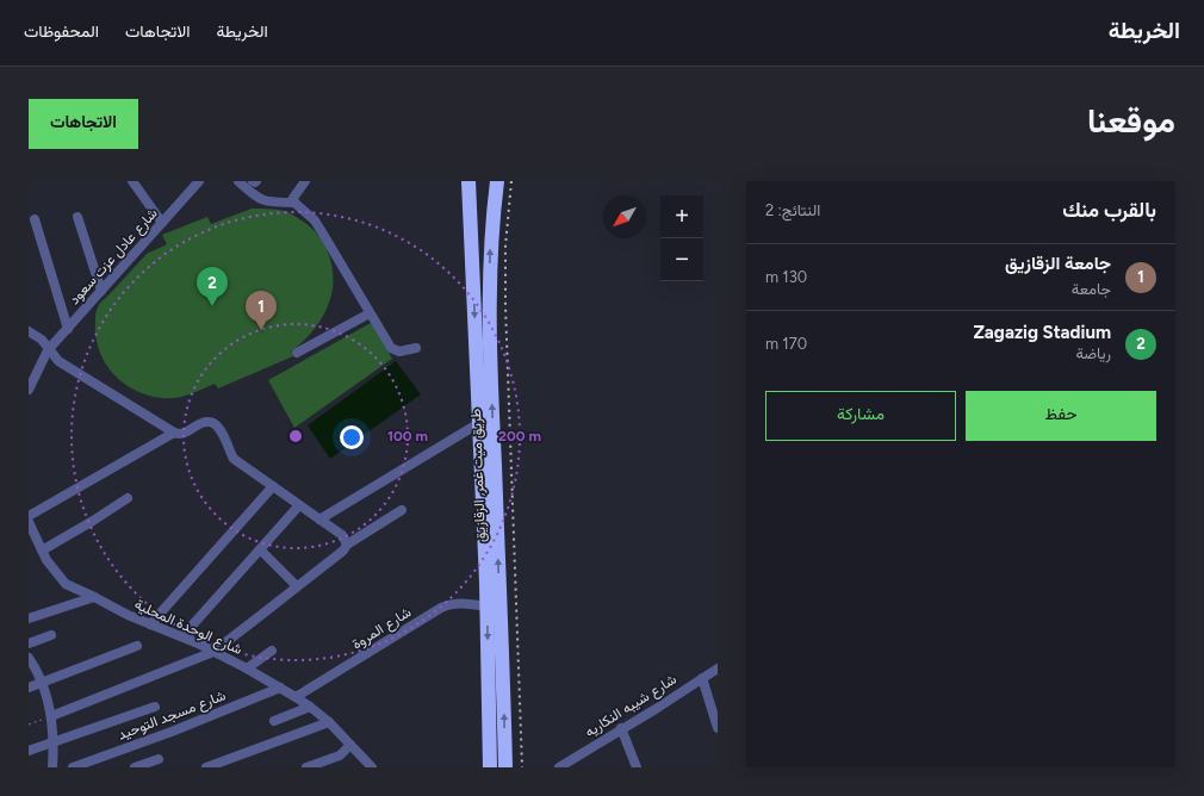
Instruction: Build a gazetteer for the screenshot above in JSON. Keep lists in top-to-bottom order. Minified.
{"streets":{"highway":["طريق ميت غمر, الزقازيق"],"street":["شارع عادل عزت سعود","شارع الوحدة المحلية","شارع المروة","شارع شيبه النكاريه","شارع مسجد التوحيد"]},"crossings":[["طريق ميت غمر, الزقازيق","شارع المروة"],["شارع الوحدة المحلية","شارع المروة"],["شارع الوحدة المحلية","شارع مسجد التوحيد"]],"north":"bottom left","page":{"header":"الخريطة","nav":["الخريطة","الاتجاهات","المحفوظات"],"title":"موقعنا","buttons":["الاتجاهات",["حفظ","مشاركة"]],"heading":["بالقرب منك","النتائج: 2"],"map_buttons":["+","−"],"list":[{"mark":"1","name":"جامعة الزقازيق","note":"جامعة","value":"130 m"},{"mark":"2","name":"Zagazig Stadium","note":"رياضة","value":"170 m"}],"pins":["2","1"]},"rings":["100 m","200 m"]}
